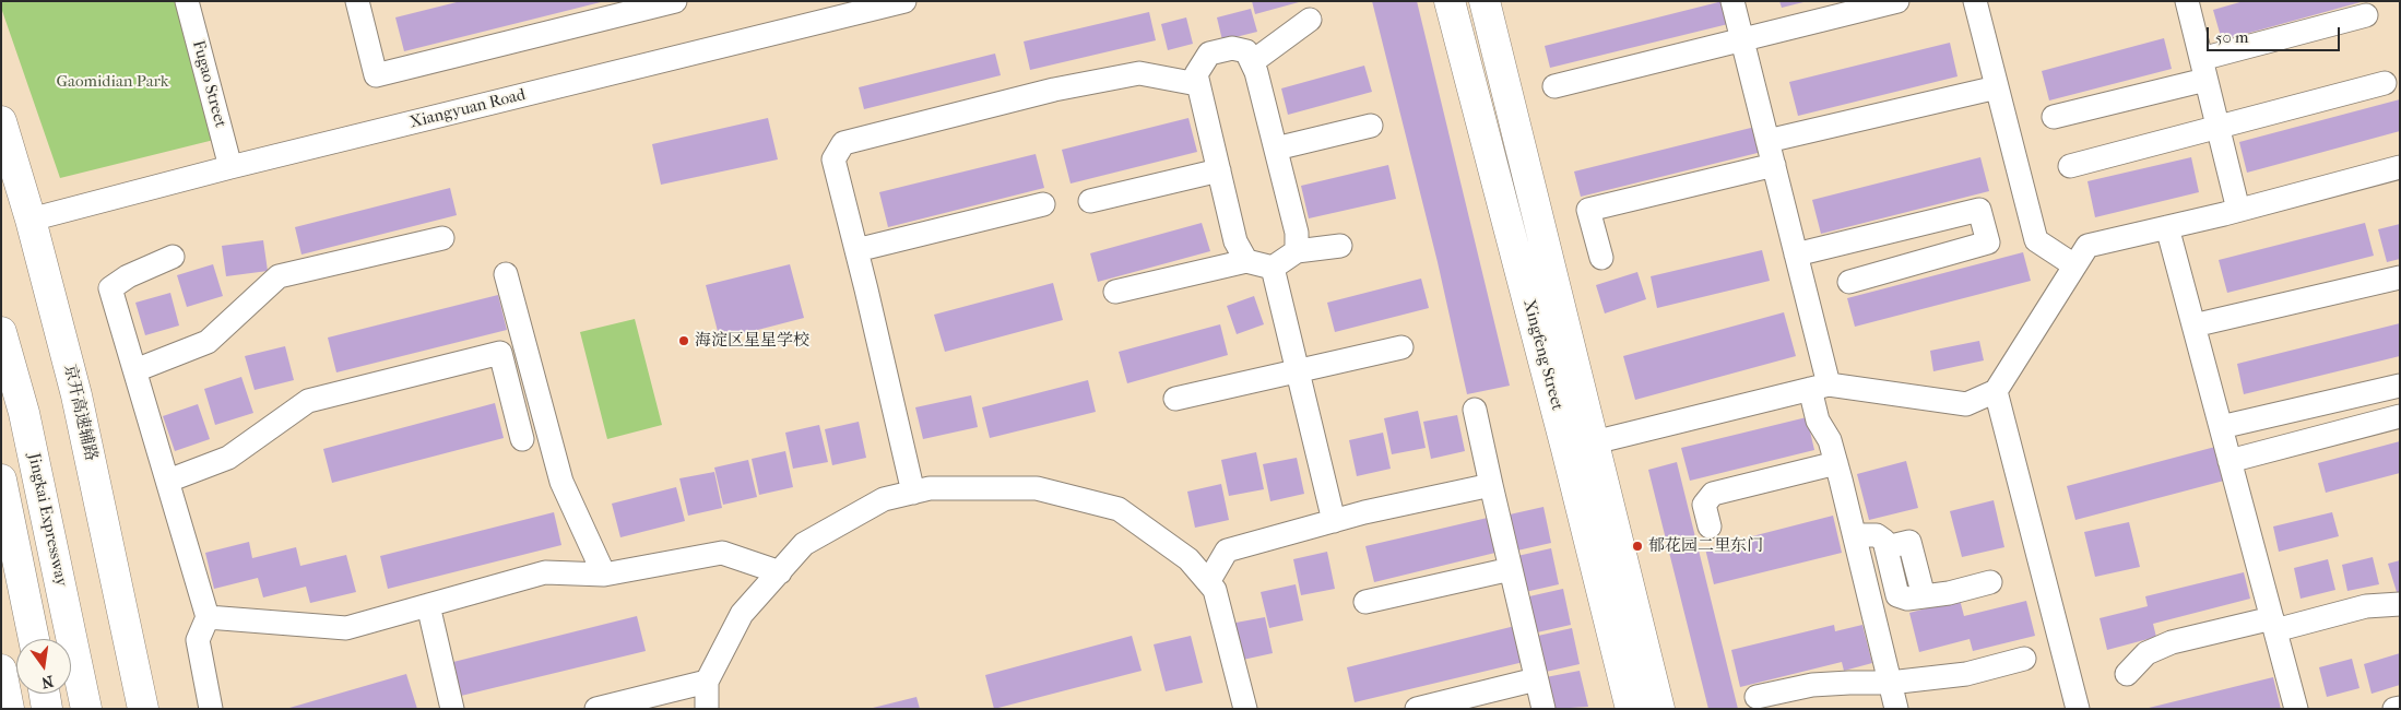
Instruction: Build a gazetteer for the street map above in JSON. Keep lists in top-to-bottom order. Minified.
{"streets":{"main road":["Xingfeng Street","京开高速辅路","Jingkai Expressway"],"street":["Fugao Street","Xiangyuan Road"]},"crossings":[["Fugao Street","Xiangyuan Road"],["Xiangyuan Road","京开高速辅路"]],"parks":["Gaomidian Park"],"places":["海淀区星星学校","郁花园二里东门"],"scale_bar":"50 m","north":"bottom"}
